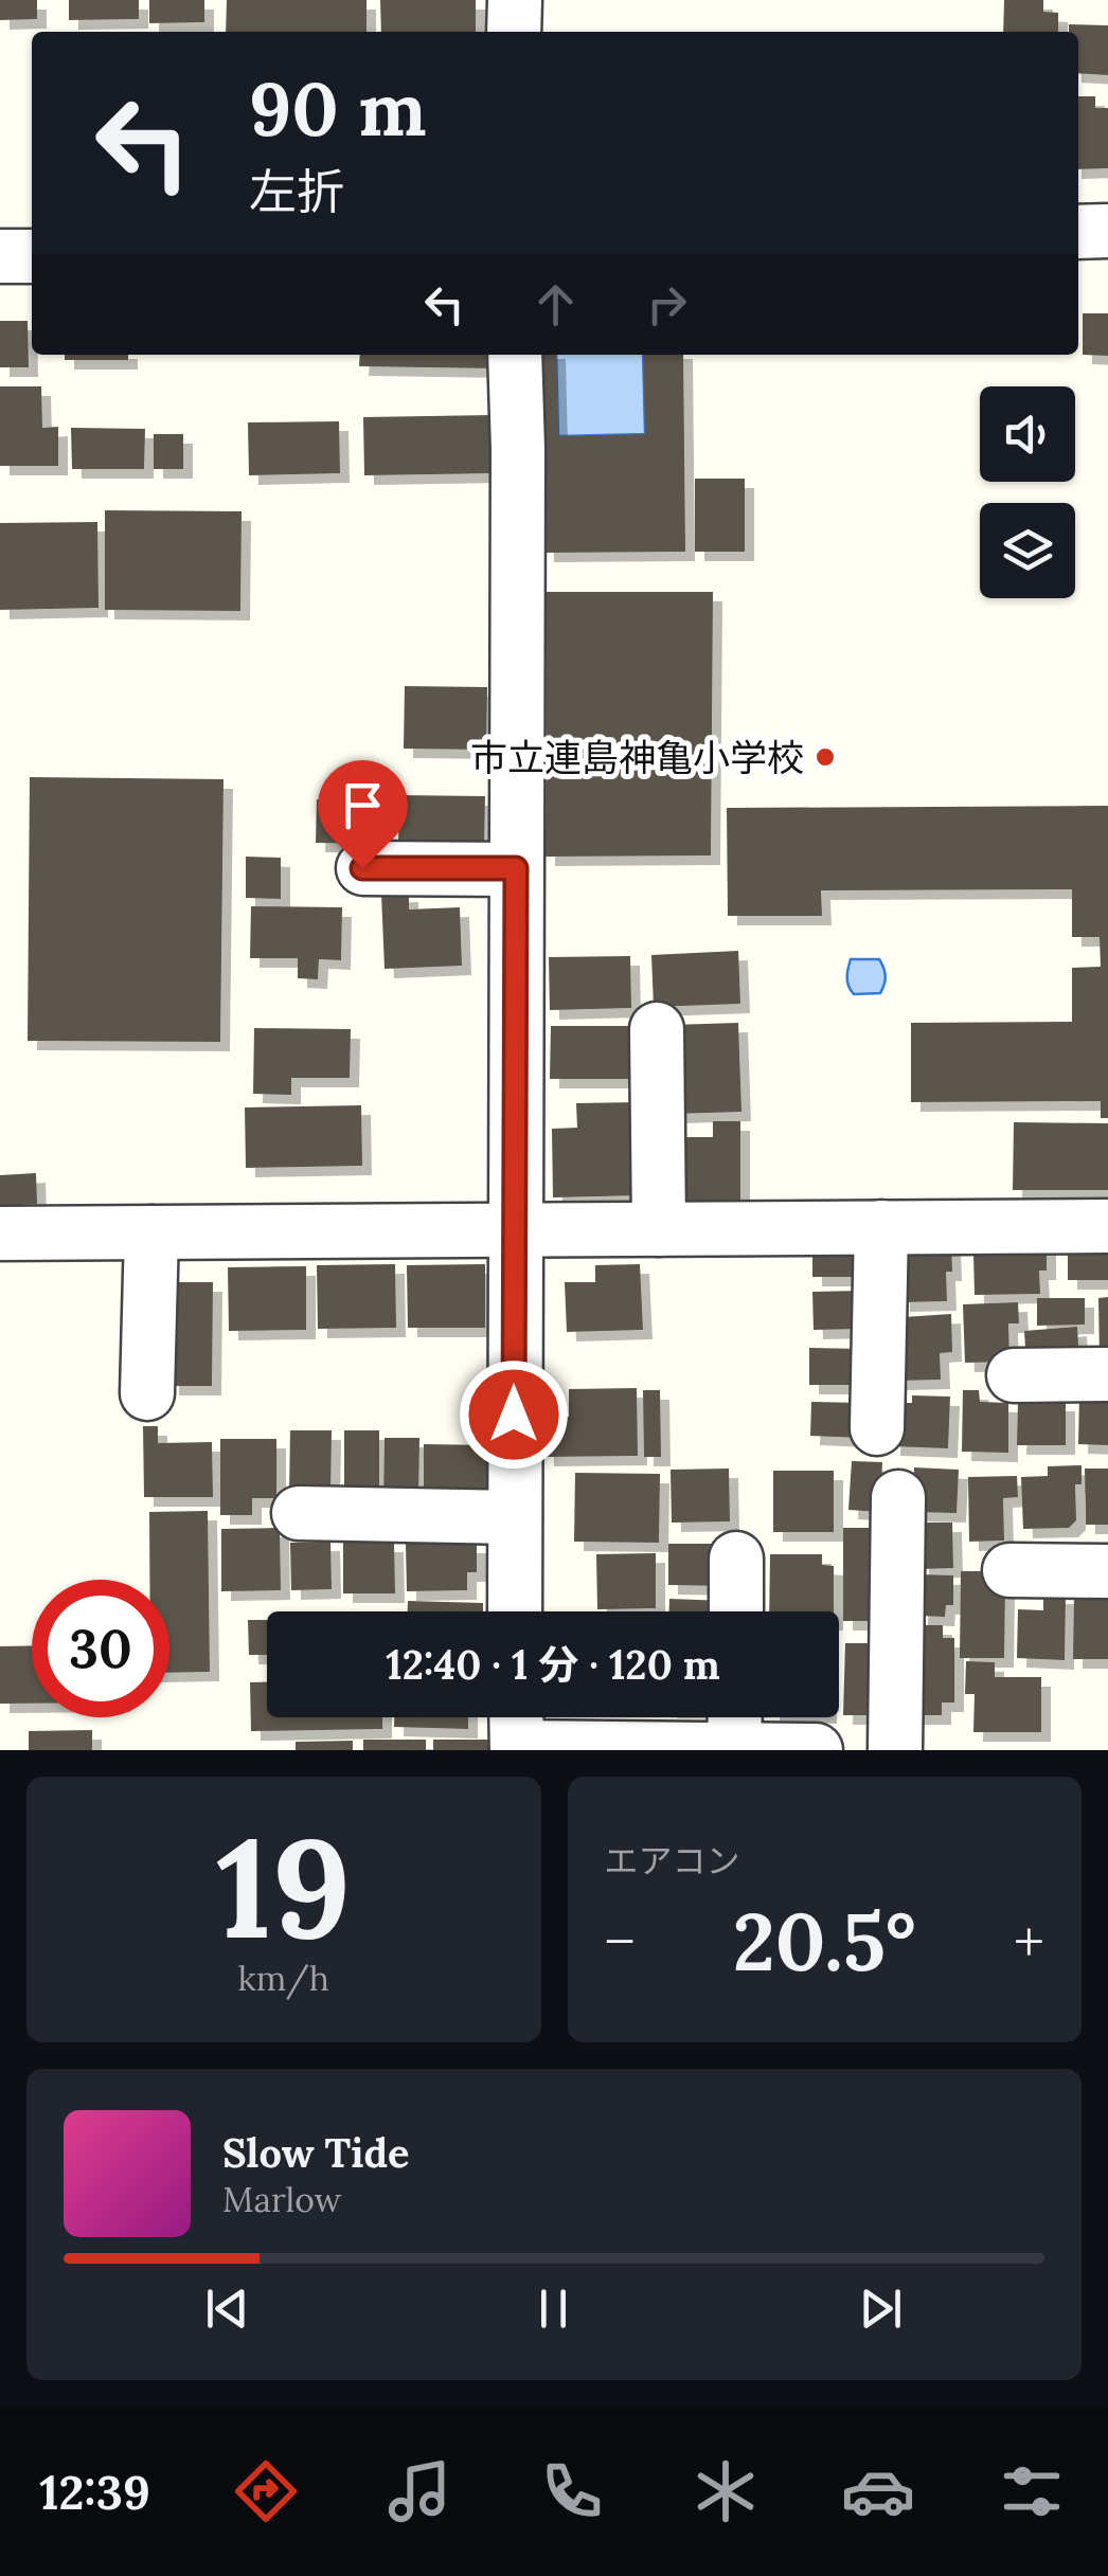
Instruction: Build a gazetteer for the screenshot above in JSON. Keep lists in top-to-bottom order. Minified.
{"places":["市立連島神亀小学校"],"page":{"turn":["90 m","左折"],"limit":"30","trip":"12:40 · 1 分 · 120 m","tile":[["19","km/h"],"エアコン"],"heat":["−","20.5°","+"],"song":["Slow Tide","Marlow"],"tabs":"12:39"}}
